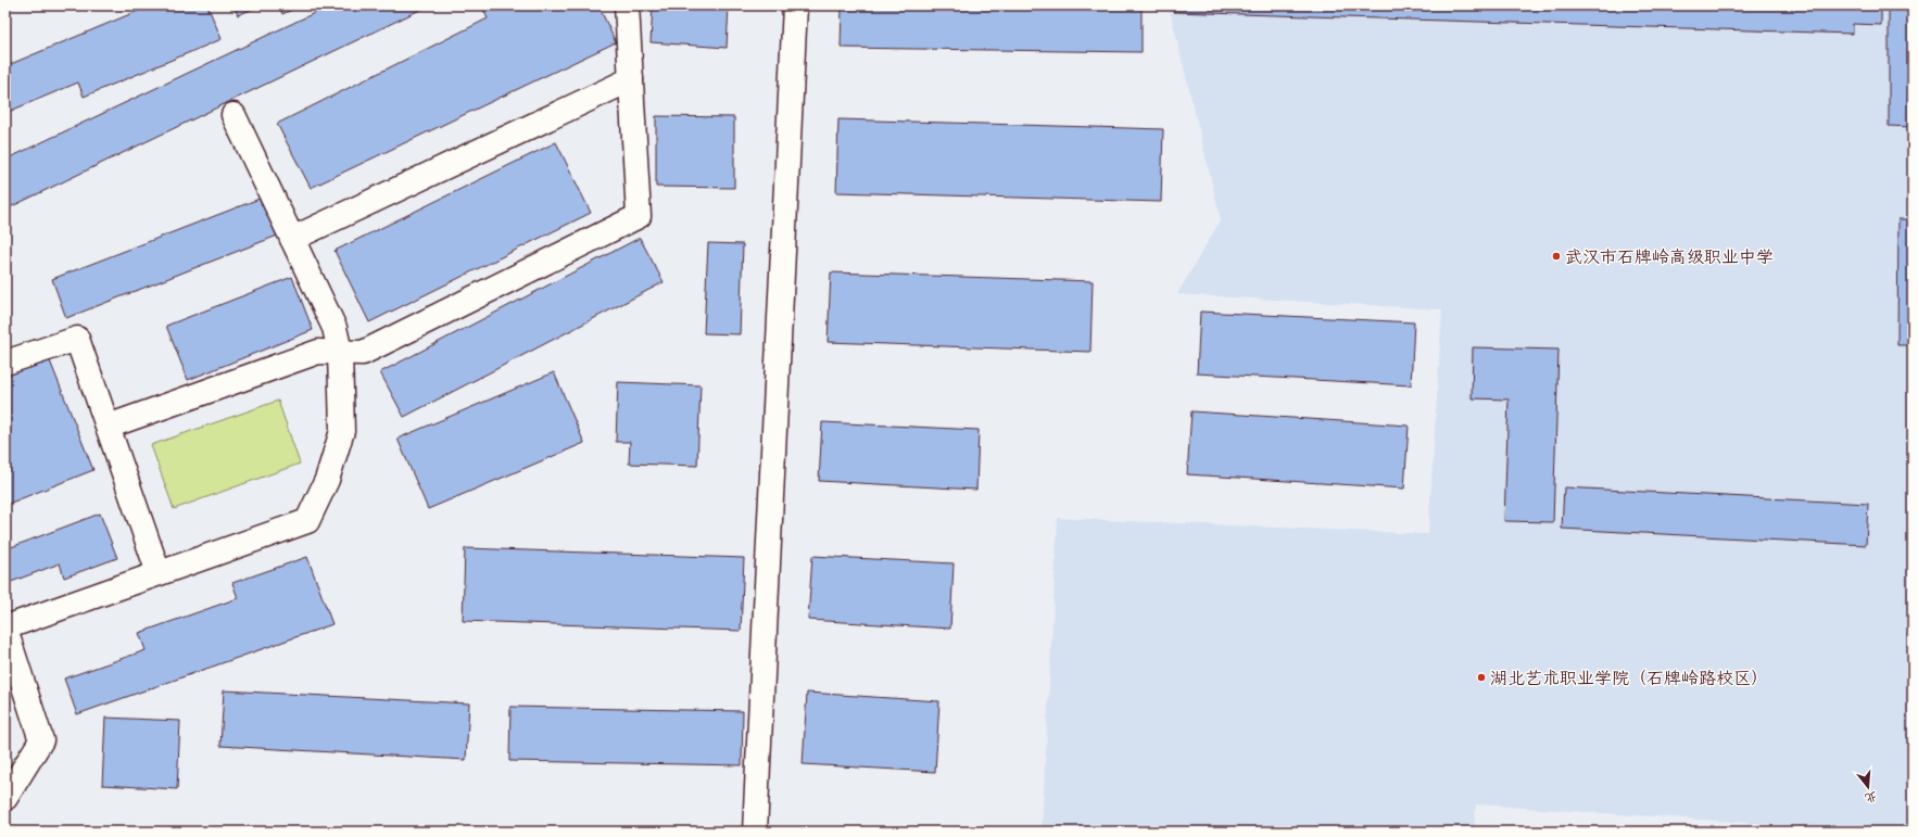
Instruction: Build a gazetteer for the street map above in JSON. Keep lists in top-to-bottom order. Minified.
{"places":["武汉市石牌岭高级职业中学","湖北艺术职业学院（石牌岭路校区）"],"north":"bottom"}
